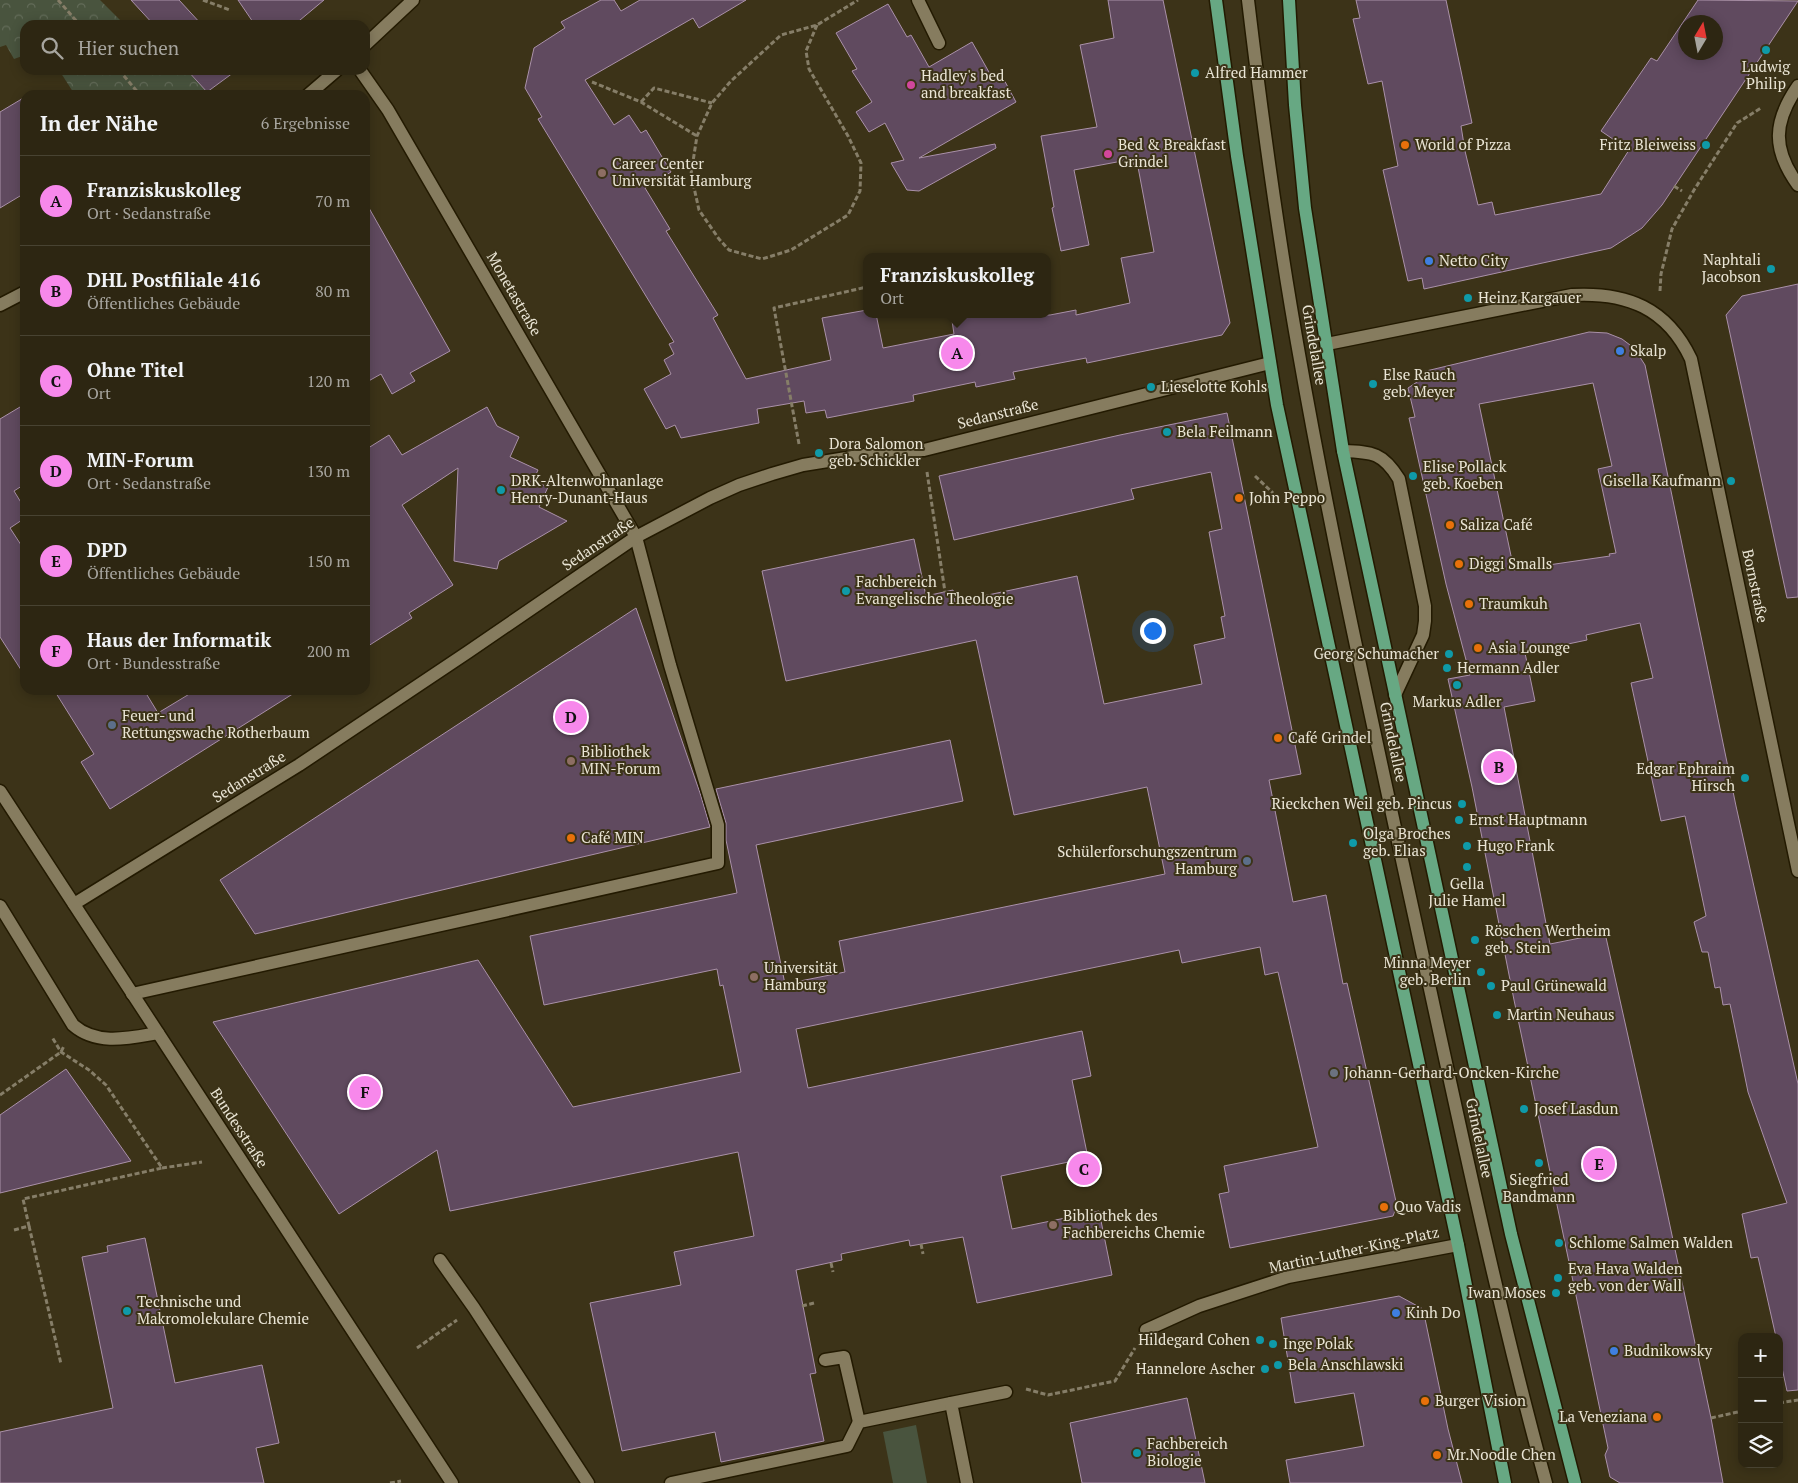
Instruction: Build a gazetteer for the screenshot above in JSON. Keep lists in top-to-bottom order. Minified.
{"streets":{"main road":["Grindelallee"],"street":["Monetastraße","Sedanstraße","Bornstraße","Bundesstraße","Martin-Luther-King-Platz"]},"crossings":[["Monetastraße","Sedanstraße"],["Monetastraße","Bundesstraße"],["Grindelallee","Bornstraße"],["Sedanstraße","Bundesstraße"]],"places":["Ludwig Philip","Alfred Hammer","Hadley's bed and breakfast","World of Pizza","Fritz Bleiweiss","Bed & Breakfast Grindel","Career Center Universität Hamburg","Netto City","Naphtali Jacobson","Heinz Kargauer","Skalp","Else Rauch geb. Meyer","Lieselotte Kohls","Bela Feilmann","Dora Salomon geb. Schickler","Elise Pollack geb. Koeben","Gisella Kaufmann","DRK-Altenwohnanlage Henry-Dunant-Haus","John Peppo","Saliza Café","Diggi Smalls","Fachbereich Evangelische Theologie","Traumkuh","Asia Lounge","Georg Schumacher","Hermann Adler","Markus Adler","Feuer- und Rettungswache Rotherbaum","Café Grindel","Bibliothek MIN-Forum","Edgar Ephraim Hirsch","Rieckchen Weil geb. Pincus","Ernst Hauptmann","Café MIN","Olga Broches geb. Elias","Hugo Frank","Schülerforschungszentrum Hamburg","Gella Julie Hamel","Röschen Wertheim geb. Stein","Minna Meyer geb. Berlin","Universität Hamburg","Paul Grünewald","Martin Neuhaus","Johann-Gerhard-Oncken-Kirche","Josef Lasdun","Siegfried Bandmann","Quo Vadis","Bibliothek des Fachbereichs Chemie","Schlome Salmen Walden","Eva Hava Walden geb. von der Wall","Iwan Moses","Technische und Makromolekulare Chemie","Kinh Do","Hildegard Cohen","Inge Polak","Budnikowsky","Bela Anschlawski","Hannelore Ascher","Burger Vision","La Veneziana","Fachbereich Biologie","Mr.Noodle Chen"],"north":"top","page":{"search":"Hier suchen","heading":["In der Nähe","6 Ergebnisse"],"list":[{"mark":"A","name":"Franziskuskolleg","note":"Ort · Sedanstraße","value":"70 m"},{"mark":"B","name":"DHL Postfiliale 416","note":"Öffentliches Gebäude","value":"80 m"},{"mark":"C","name":"Ohne Titel","note":"Ort","value":"120 m"},{"mark":"D","name":"MIN-Forum","note":"Ort · Sedanstraße","value":"130 m"},{"mark":"E","name":"DPD","note":"Öffentliches Gebäude","value":"150 m"},{"mark":"F","name":"Haus der Informatik","note":"Ort · Bundesstraße","value":"200 m"}],"popup":["Franziskuskolleg","Ort"],"pins":["A","D","B","F","E","C"],"map_buttons":["+","−"]}}
